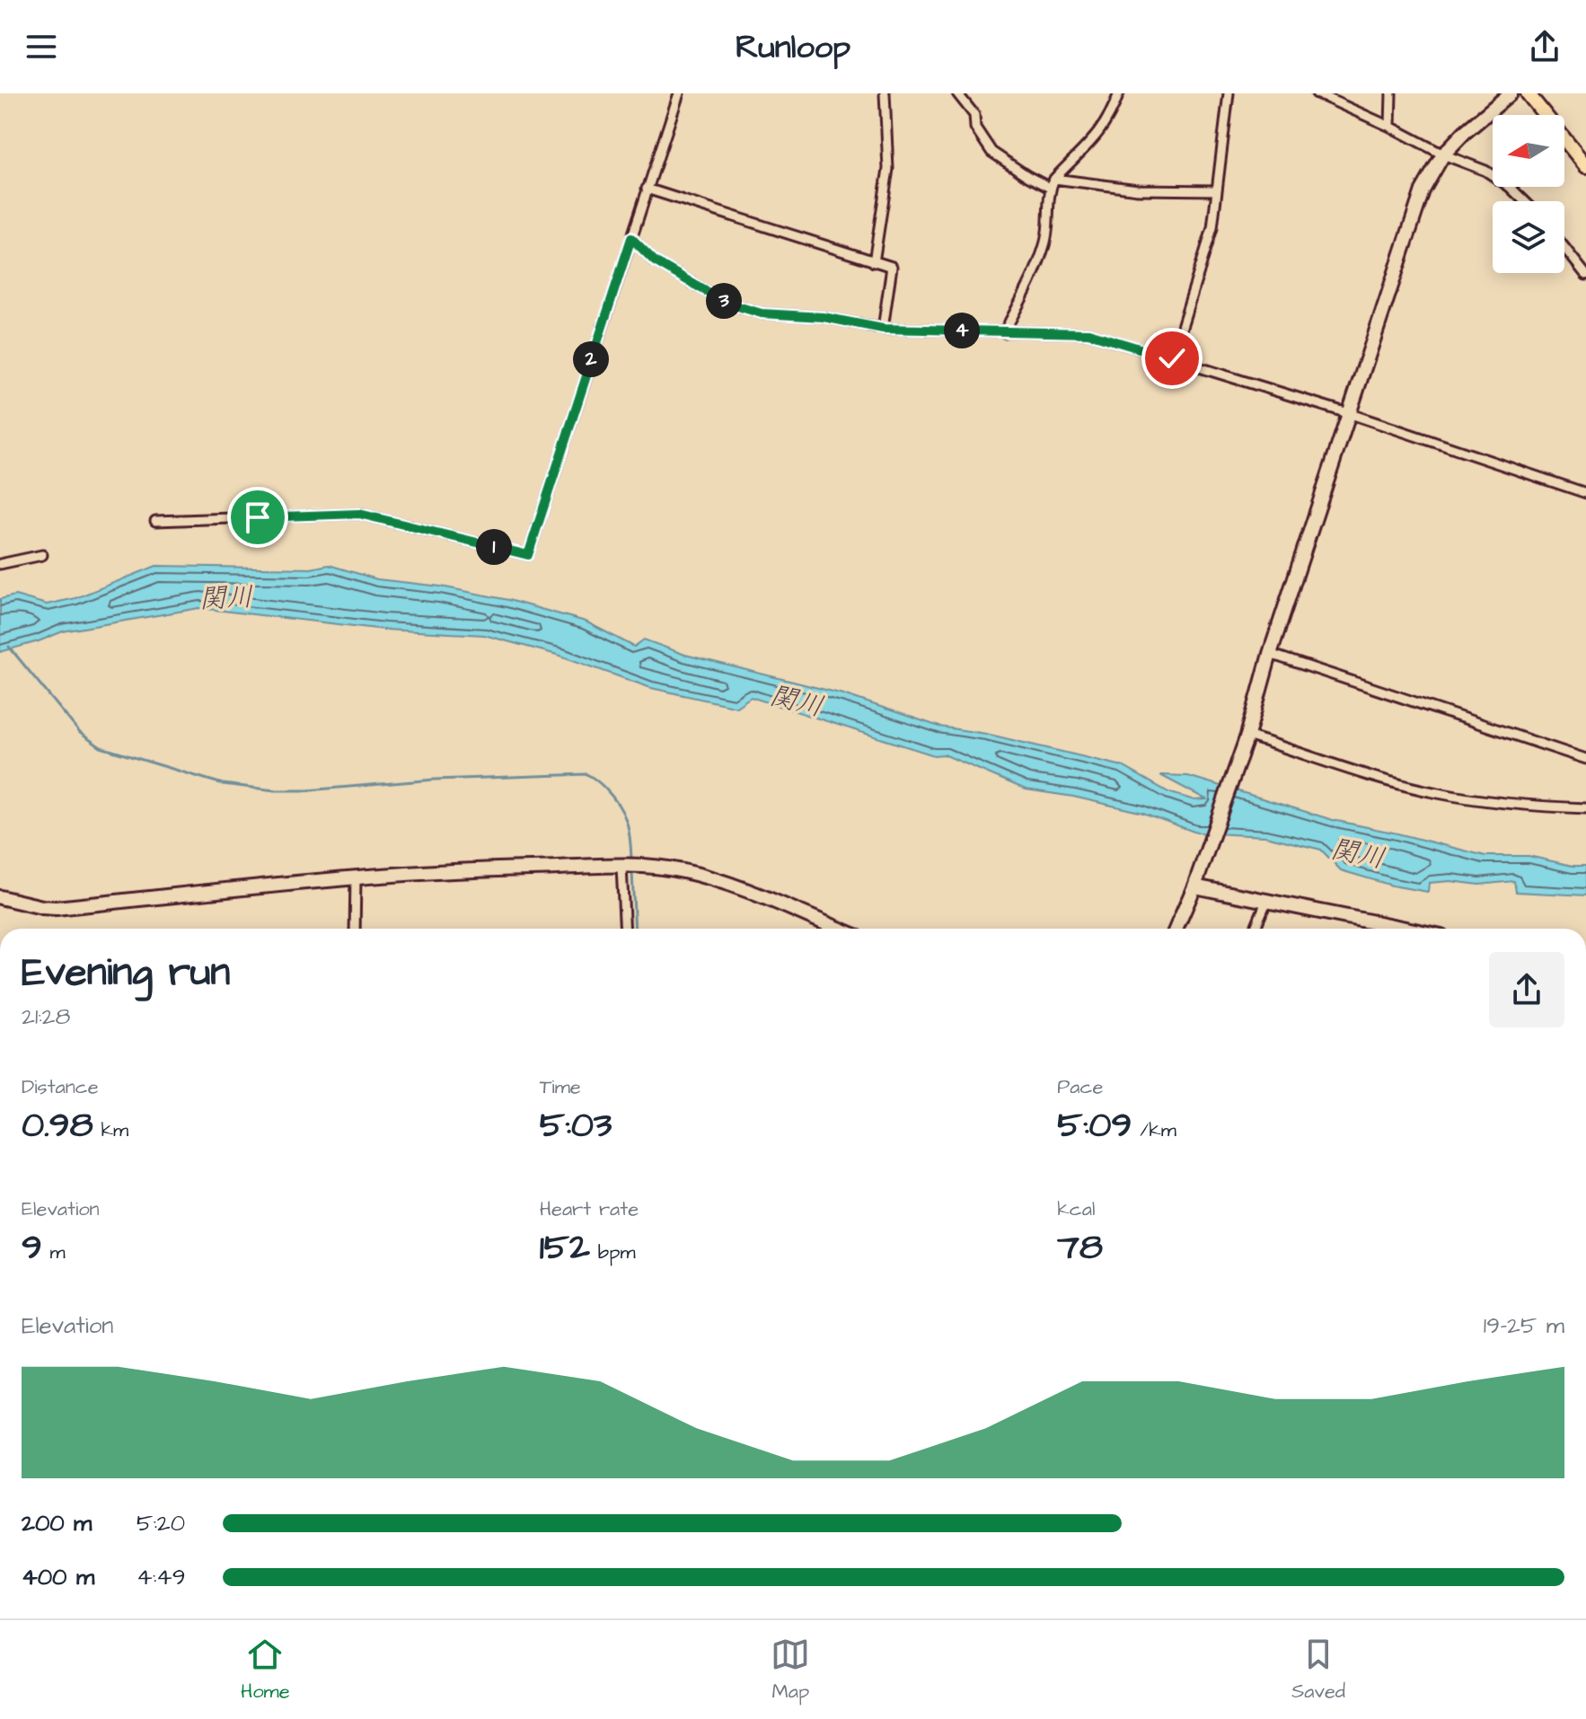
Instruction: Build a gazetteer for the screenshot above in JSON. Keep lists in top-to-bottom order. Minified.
{"water":["関川"],"north":"left","page":{"header":"Runloop","pins":["3","4","2","1"],"heading":["Evening run","21:28"],"stats":[["Distance","0.98 km"],["Time","5:03"],["Pace","5:09 /km"],["Elevation","9 m"],["Heart rate","152 bpm"],["kcal","78"]],"chart":["Elevation","19–25 m"],"list":[{"name":"200 m","note":"5:20"},{"name":"400 m","note":"4:49"}],"tabs":["Home","Map","Saved"]}}
